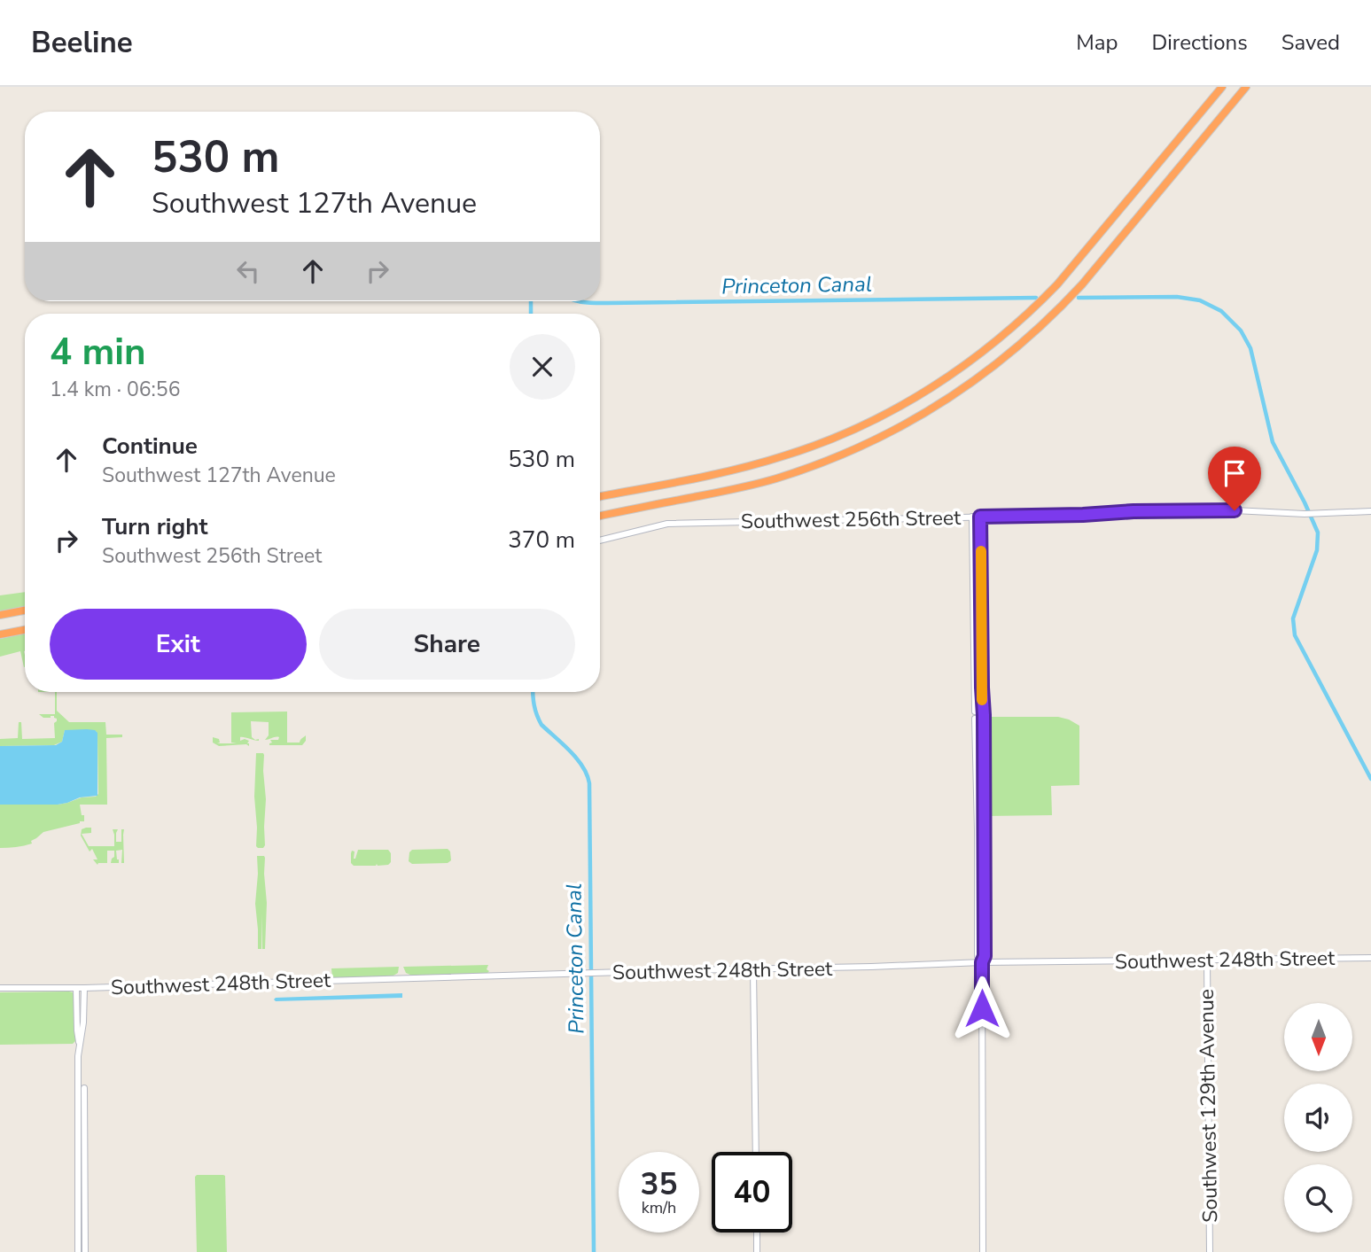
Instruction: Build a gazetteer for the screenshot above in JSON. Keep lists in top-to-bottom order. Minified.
{"streets":{"street":["Southwest 256th Street","Southwest 248th Street","Southwest 129th Avenue"]},"crossings":[["Southwest 248th Street","Southwest 129th Avenue"]],"water":["Princeton Canal"],"north":"bottom","page":{"header":"Beeline","nav":["Map","Directions","Saved"],"turn":["530 m","Southwest 127th Avenue"],"heading":["4 min","1.4 km · 06:56"],"list":[{"name":"Continue","note":"Southwest 127th Avenue","value":"530 m"},{"name":"Turn right","note":"Southwest 256th Street","value":"370 m"}],"buttons":["Exit","Share"],"speed":"35 km/h","limit":"40"}}
